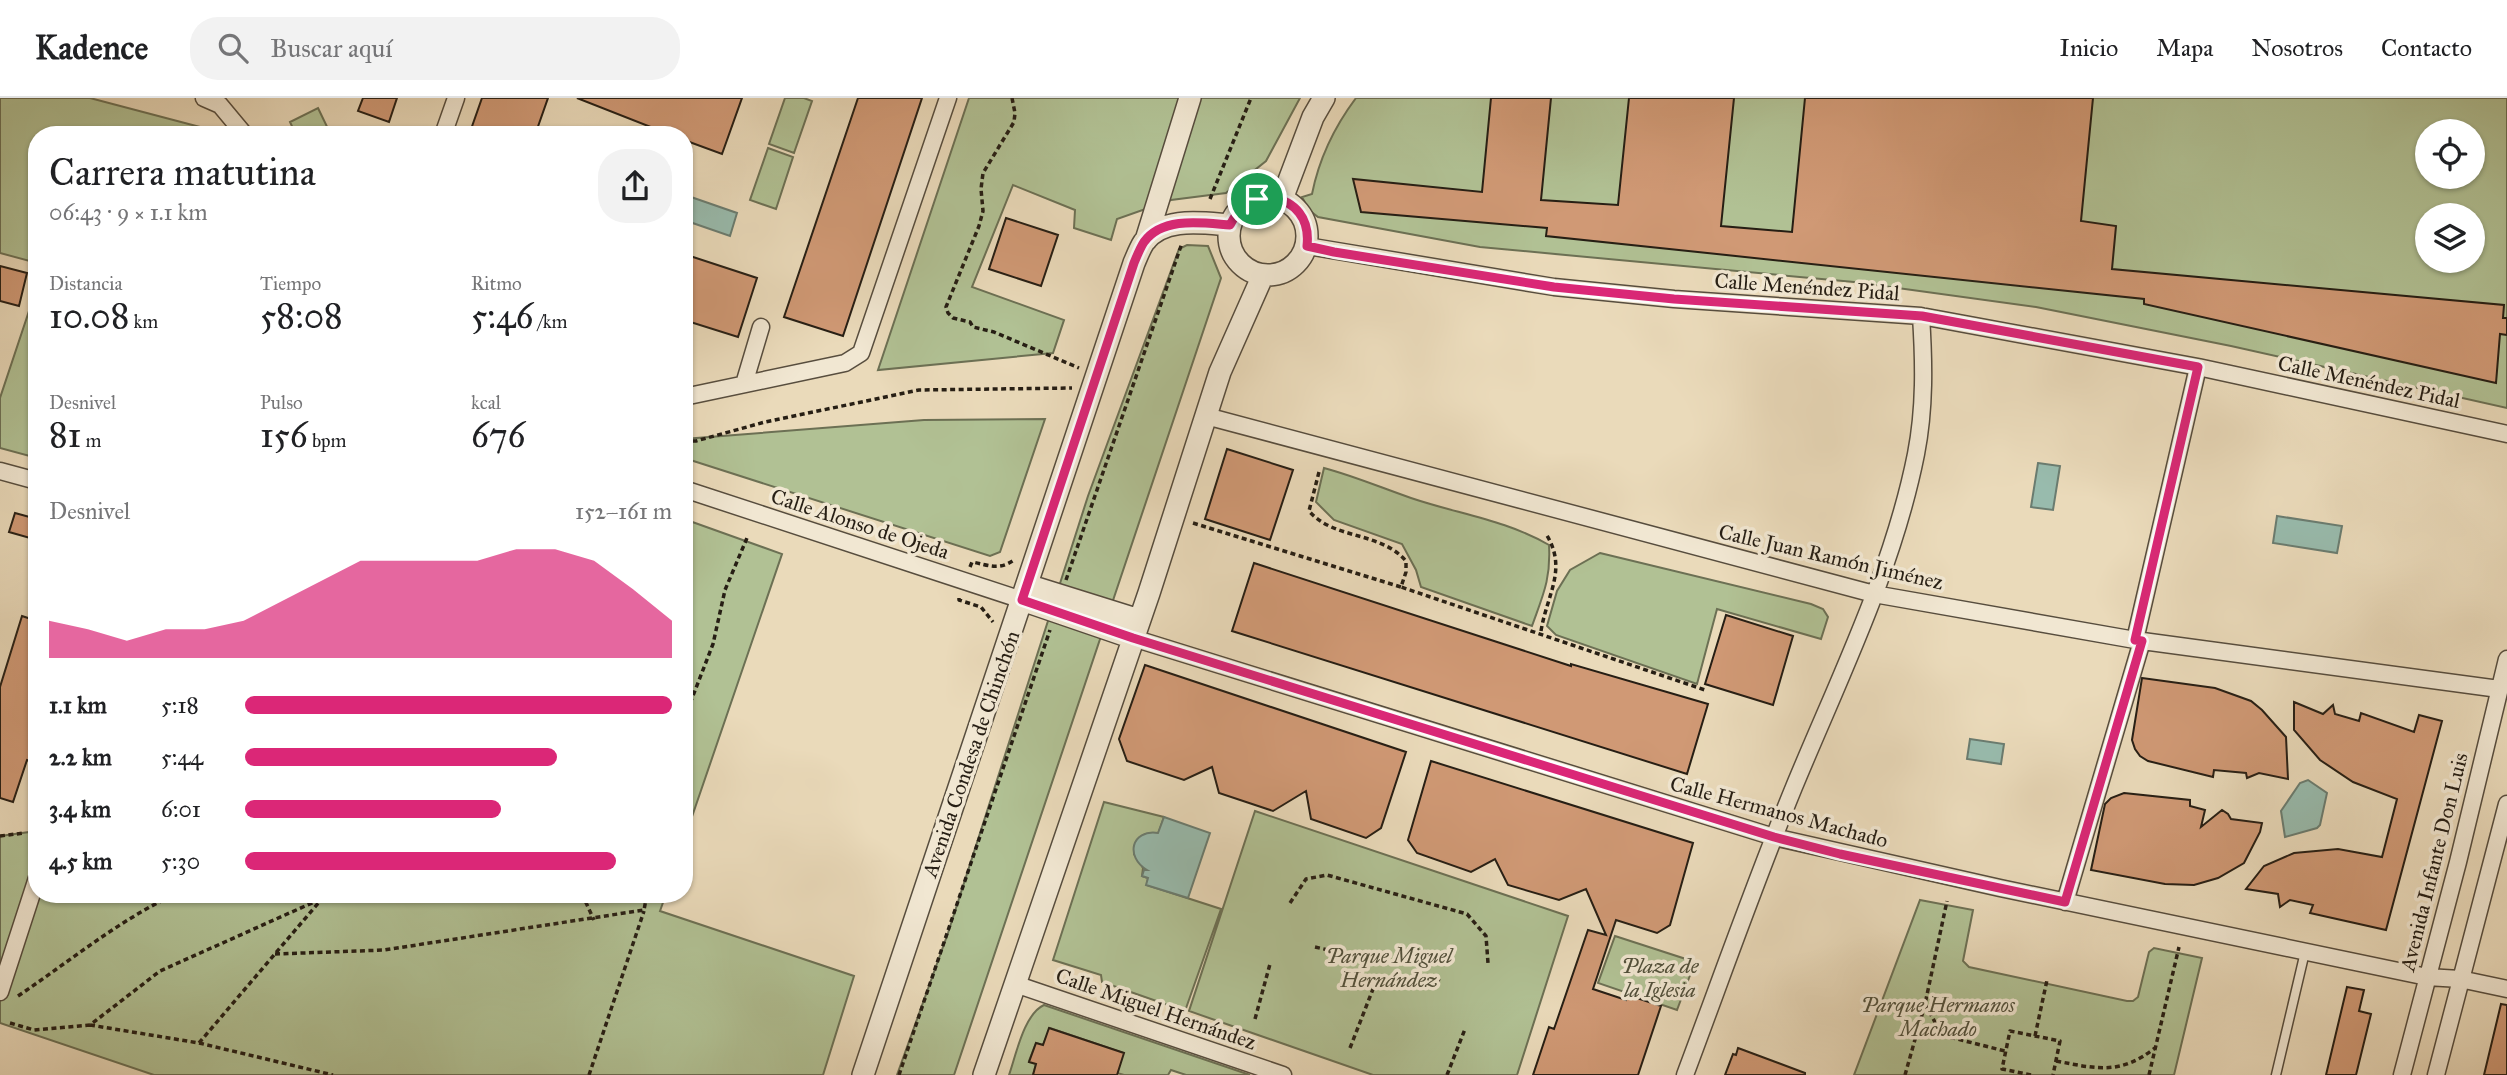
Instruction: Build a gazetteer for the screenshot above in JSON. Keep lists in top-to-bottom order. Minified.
{"streets":{"street":["Calle Menéndez Pidal","Calle Alonso de Ojeda","Calle Juan Ramón Jiménez","Avenida Condesa de Chinchón","Calle Hermanos Machado","Avenida Infante Don Luis","Calle Miguel Hernández"]},"crossings":[["Calle Alonso de Ojeda","Avenida Condesa de Chinchón"],["Calle Juan Ramón Jiménez","Avenida Infante Don Luis"],["Calle Hermanos Machado","Avenida Infante Don Luis"]],"parks":["Parque Miguel Hernández","Plaza de la Iglesia","Parque Hermanos Machado"],"page":{"header":"Kadence","search":"Buscar aquí","nav":["Inicio","Mapa","Nosotros","Contacto"],"heading":["Carrera matutina","06:43 · 9 × 1.1 km"],"stats":[["Distancia","10.08 km"],["Tiempo","58:08"],["Ritmo","5:46 /km"],["Desnivel","81 m"],["Pulso","156 bpm"],["kcal","676"]],"chart":["Desnivel","152–161 m"],"list":[{"name":"1.1 km","note":"5:18"},{"name":"2.2 km","note":"5:44"},{"name":"3.4 km","note":"6:01"},{"name":"4.5 km","note":"5:30"}]}}
